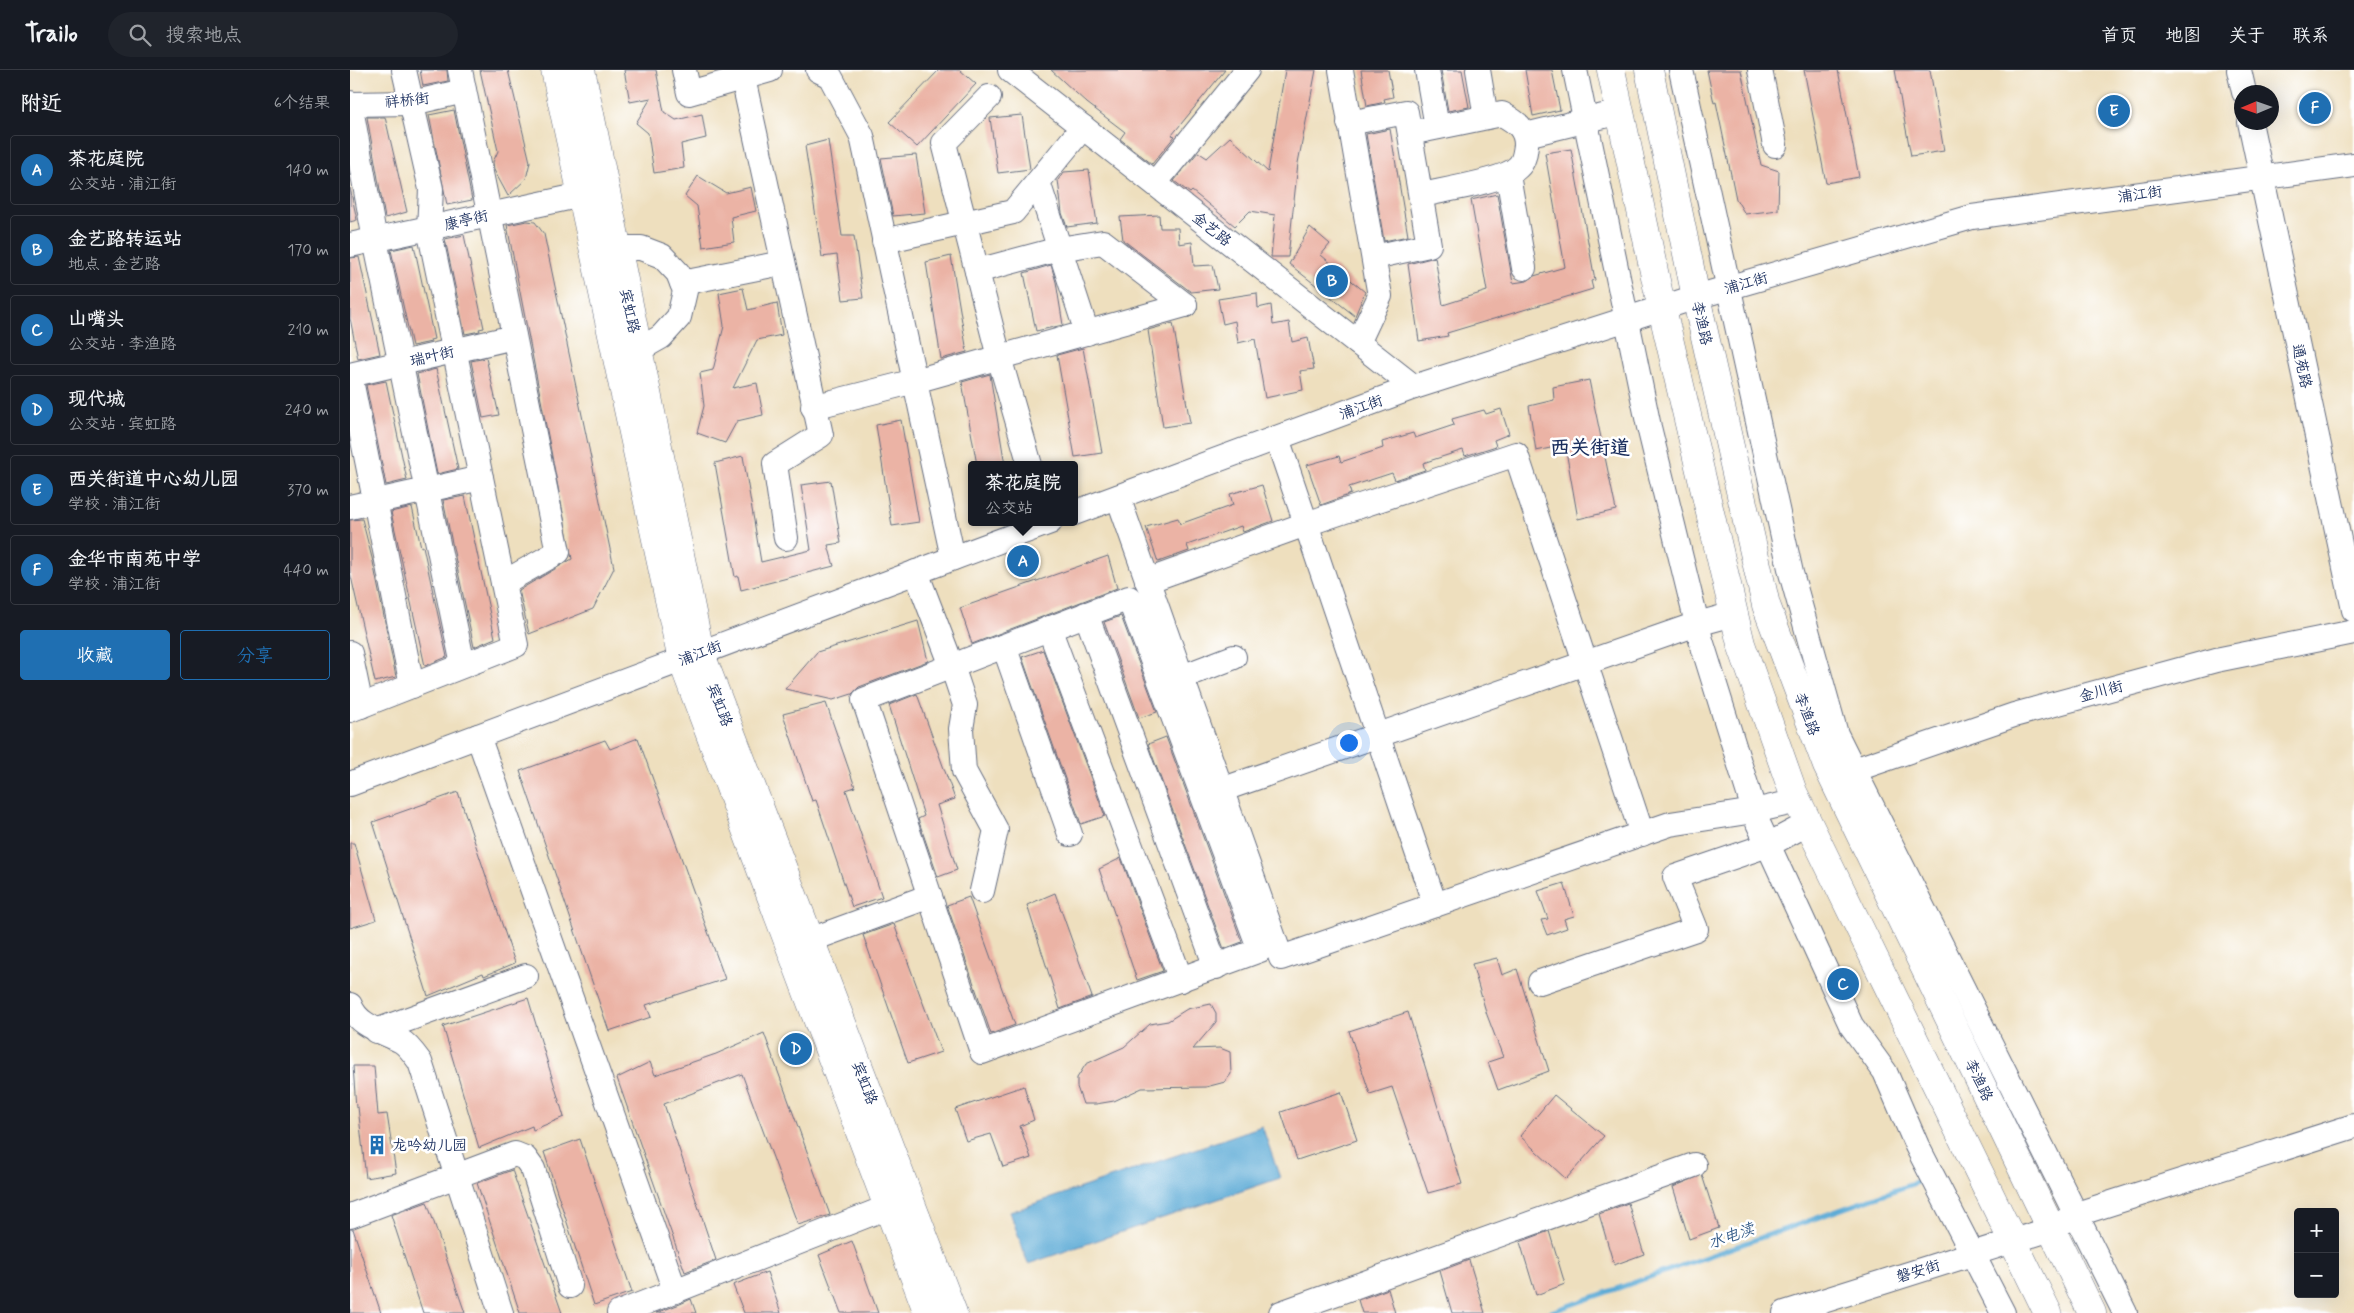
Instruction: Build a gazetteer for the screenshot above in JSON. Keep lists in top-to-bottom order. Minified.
{"streets":{"main road":["宾虹路","李渔路"],"street":["祥桥街","浦江街","康亭街","金艺路","瑞叶街","通苑路","金川街","磐安街"]},"crossings":[["浦江街","金艺路"],["浦江街","宾虹路"],["浦江街","李渔路"],["浦江街","通苑路"],["康亭街","宾虹路"],["李渔路","磐安街"]],"districts":["西关街道"],"water":["水电渎"],"places":{"building":["龙吟幼儿园"]},"north":"left","page":{"header":"Trailo","search":"搜索地点","nav":["首页","地图","关于","联系"],"heading":["附近","6个结果"],"pins":["F","E","B","A","C","D"],"list":[{"mark":"A","name":"茶花庭院","note":"公交站 · 浦江街","value":"140 m"},{"mark":"B","name":"金艺路转运站","note":"地点 · 金艺路","value":"170 m"},{"mark":"C","name":"山嘴头","note":"公交站 · 李渔路","value":"210 m"},{"mark":"D","name":"现代城","note":"公交站 · 宾虹路","value":"240 m"},{"mark":"E","name":"西关街道中心幼儿园","note":"学校 · 浦江街","value":"370 m"},{"mark":"F","name":"金华市南苑中学","note":"学校 · 浦江街","value":"440 m"}],"popup":["茶花庭院","公交站"],"buttons":["收藏","分享"],"map_buttons":["+","−"]}}
